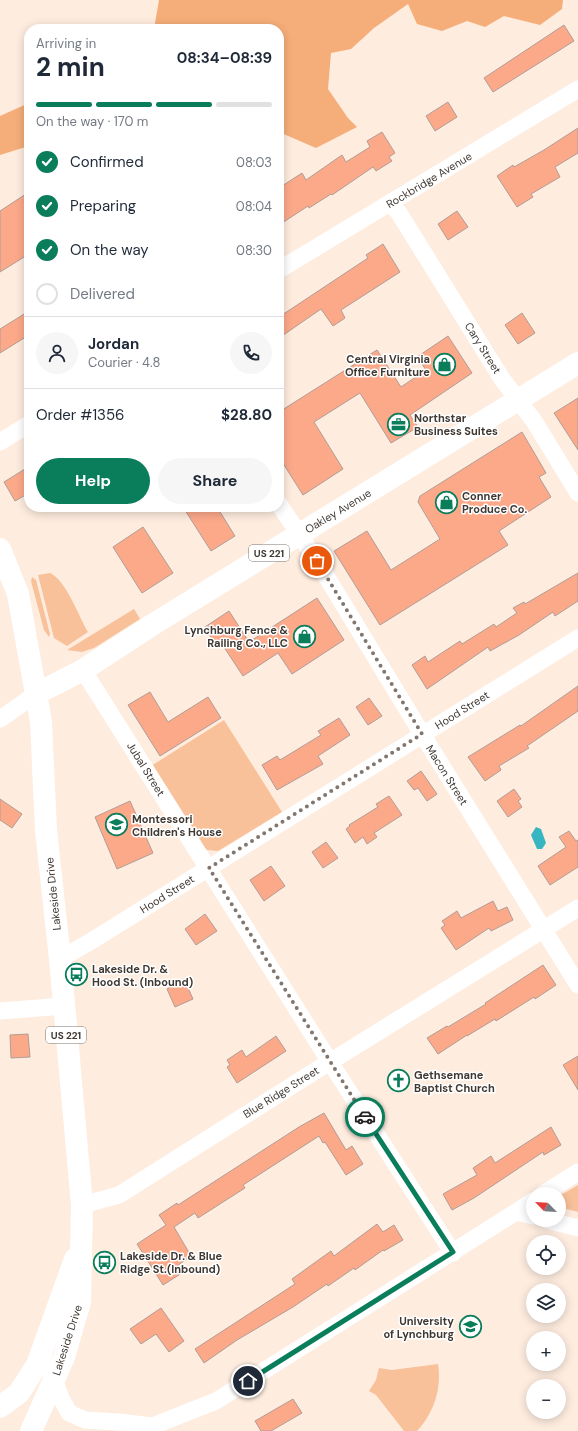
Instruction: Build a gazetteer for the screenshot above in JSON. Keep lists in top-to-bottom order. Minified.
{"streets":{"main road":["Oakley Avenue","US 221","Lakeside Drive"],"street":["Rockbridge Avenue","Cary Street","Hood Street","Jubal Street","Macon Street","Blue Ridge Street"]},"crossings":[["Rockbridge Avenue","Cary Street"],["Cary Street","Oakley Avenue"],["Oakley Avenue","Jubal Street"],["Oakley Avenue","Macon Street"],["Oakley Avenue","Lakeside Drive"],["Hood Street","Jubal Street"],["Hood Street","Macon Street"],["Hood Street","Lakeside Drive"],["Jubal Street","Blue Ridge Street"],["Macon Street","Blue Ridge Street"],["Lakeside Drive","Blue Ridge Street"]],"places":{"shop":["Central Virginia Office Furniture","Conner Produce Co.","Lynchburg Fence & Railing Co., LLC"],"office":["Northstar Business Suites"],"school or university":["Montessori Children's House","University of Lynchburg"],"bus stop":["Lakeside Dr. & Hood St. (Inbound)","Lakeside Dr. & Blue Ridge St.(Inbound)"],"church":["Gethsemane Baptist Church"]},"north":"top left","page":{"heading":["2 min","Arriving in","08:34–08:39"],"panel":["Jordan","Courier · 4.8","Order #1356","$28.80"],"bar":"On the way · 170 m","list":[["Confirmed","08:03"],["Preparing","08:04"],["On the way","08:30"],"Delivered"],"buttons":["Help","Share"],"map_buttons":["+","−"]}}
